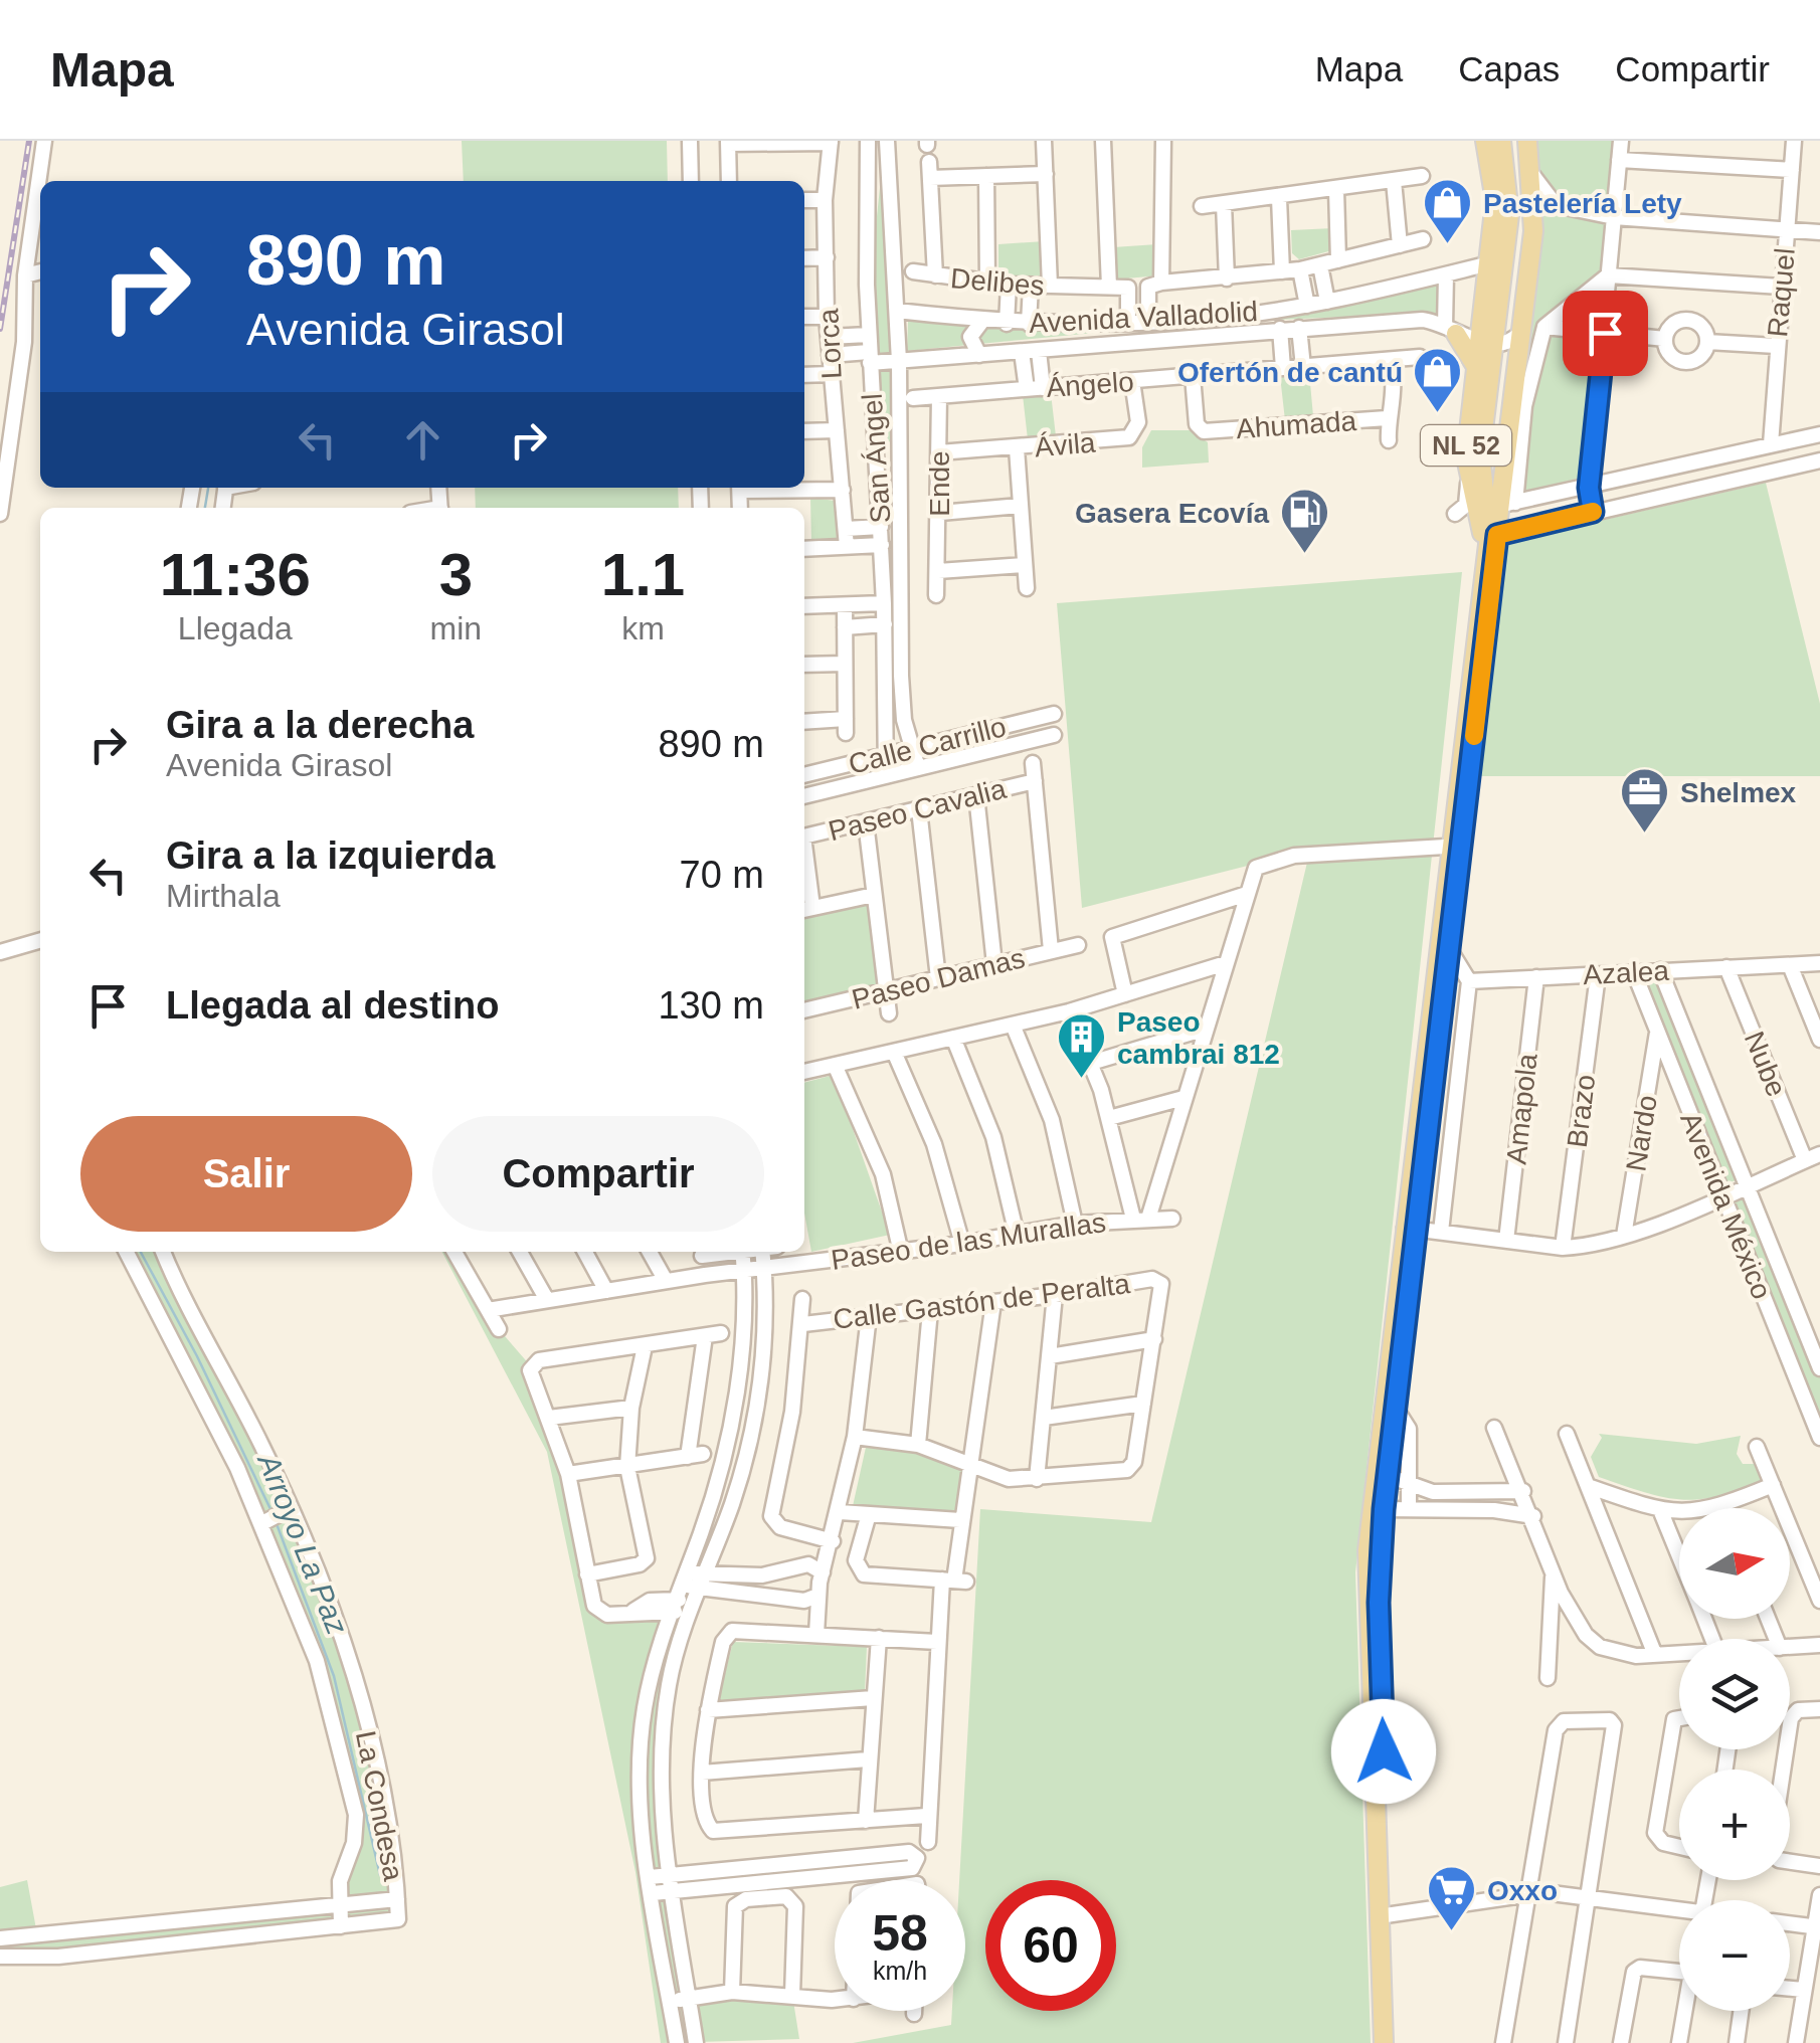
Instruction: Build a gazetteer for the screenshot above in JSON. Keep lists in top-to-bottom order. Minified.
{"streets":{"main road":["NL 52"],"street":["Delibes","Raquel","Avenida Valladolid","Lorca","Ángelo","Ahumada","Ávila","San Ángel","Ende","Calle Carrillo","Paseo Cavalia","Azalea","Paseo Damas","Nube","Amapola","Brazo","Nardo","Avenida México","Paseo de las Murallas","Calle Gastón de Peralta","La Condesa"]},"crossings":[["Delibes","Avenida Valladolid"],["Avenida Valladolid","Lorca"],["Avenida Valladolid","NL 52"],["Avenida Valladolid","San Ángel"],["Ángelo","Ahumada"],["Ángelo","Ávila"],["Ángelo","Ende"],["Ávila","Ende"],["San Ángel","Calle Carrillo"],["Azalea","Nube"],["Azalea","Amapola"],["Azalea","Brazo"],["Azalea","Avenida México"],["Nardo","Avenida México"]],"water":["Arroyo La Paz"],"places":{"shop":["Pastelería Lety","Ofertón de cantú"],"fuel station":["Gasera Ecovía"],"office":["Shelmex"],"building":["Paseo cambrai 812"],"supermarket":["Oxxo"]},"north":"right","page":{"header":"Mapa","nav":["Mapa","Capas","Compartir"],"turn":["890 m","Avenida Girasol"],"eta":["11:36","Llegada","3","min","1.1","km"],"list":[{"name":"Gira a la derecha","note":"Avenida Girasol","value":"890 m"},{"name":"Gira a la izquierda","note":"Mirthala","value":"70 m"},{"name":"Llegada al destino","value":"130 m"}],"buttons":["Salir","Compartir"],"map_buttons":["+","−"],"speed":"58 km/h","limit":"60"}}
